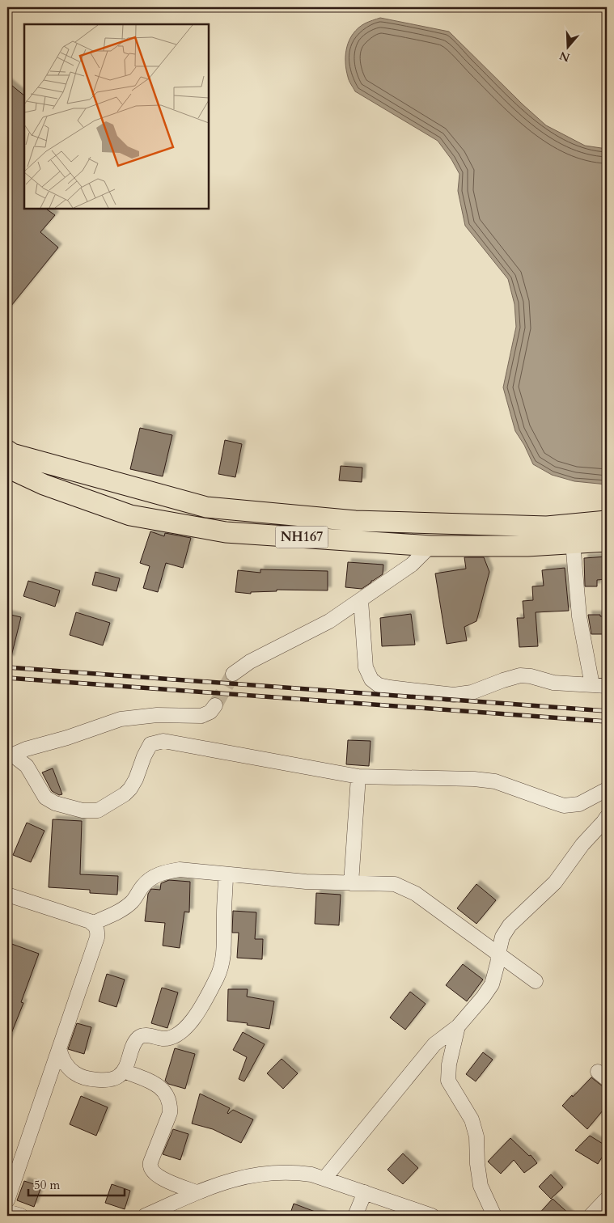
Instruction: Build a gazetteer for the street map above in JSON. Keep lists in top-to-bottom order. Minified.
{"streets":{"highway":["NH167"]},"scale_bar":"50 m","north":"bottom"}
